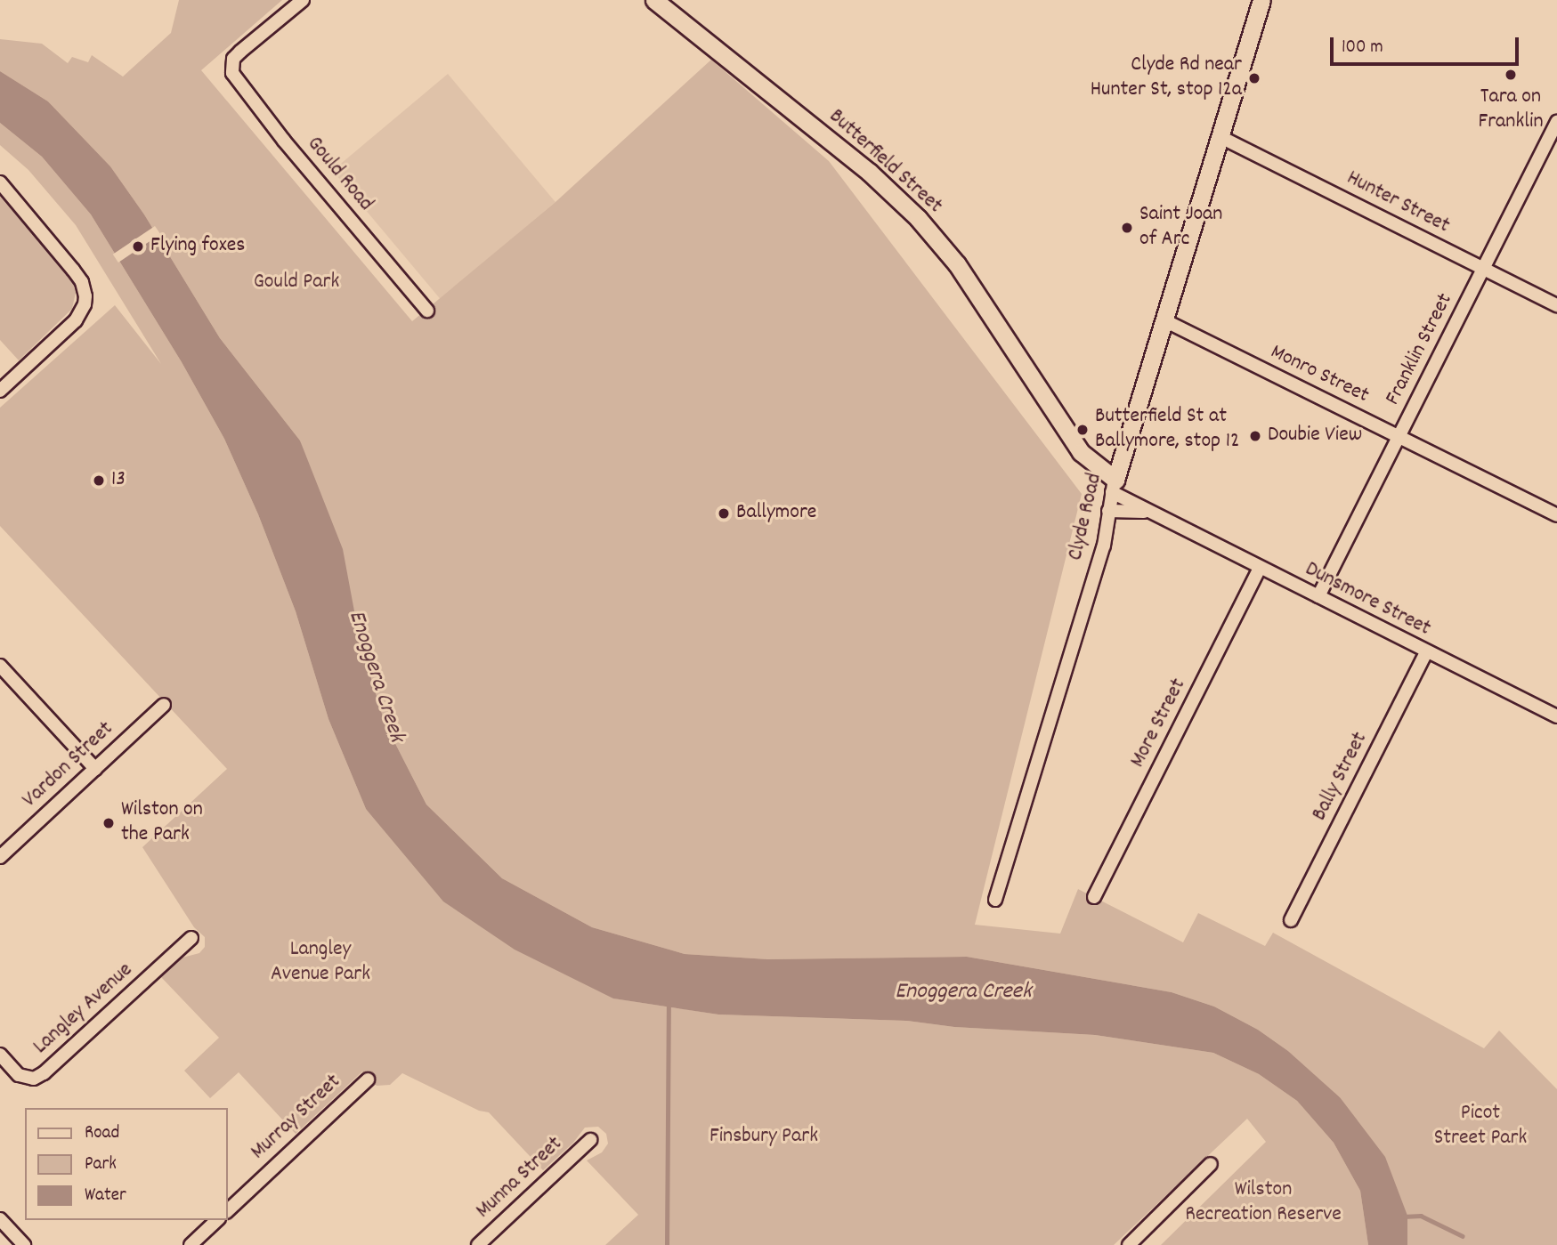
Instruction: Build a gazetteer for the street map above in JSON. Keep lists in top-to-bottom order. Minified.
{"streets":{"street":["Butterfield Street","Gould Road","Hunter Street","Franklin Street","Monro Street","Clyde Road","Dunsmore Street","More Street","Vardon Street","Bally Street","Langley Avenue","Murray Street","Munna Street"]},"crossings":[["Butterfield Street","Clyde Road"],["Butterfield Street","Dunsmore Street"],["Hunter Street","Franklin Street"],["Hunter Street","Clyde Road"],["Franklin Street","Monro Street"],["Franklin Street","Dunsmore Street"],["Monro Street","Clyde Road"],["Clyde Road","Dunsmore Street"],["Dunsmore Street","More Street"],["Dunsmore Street","Bally Street"]],"water":["Enoggera Creek"],"parks":["Gould Park","Langley Avenue Park","Picot Street Park","Finsbury Park","Wilston Recreation Reserve"],"places":["Tara on Franklin","Clyde Rd near Hunter St, stop 12a","Saint Joan of Arc","Flying foxes","Butterfield St at Ballymore, stop 12","Doubie View","13","Ballymore","Wilston on the Park"],"legend":["Road","Park","Water"],"scale_bar":"100 m"}
